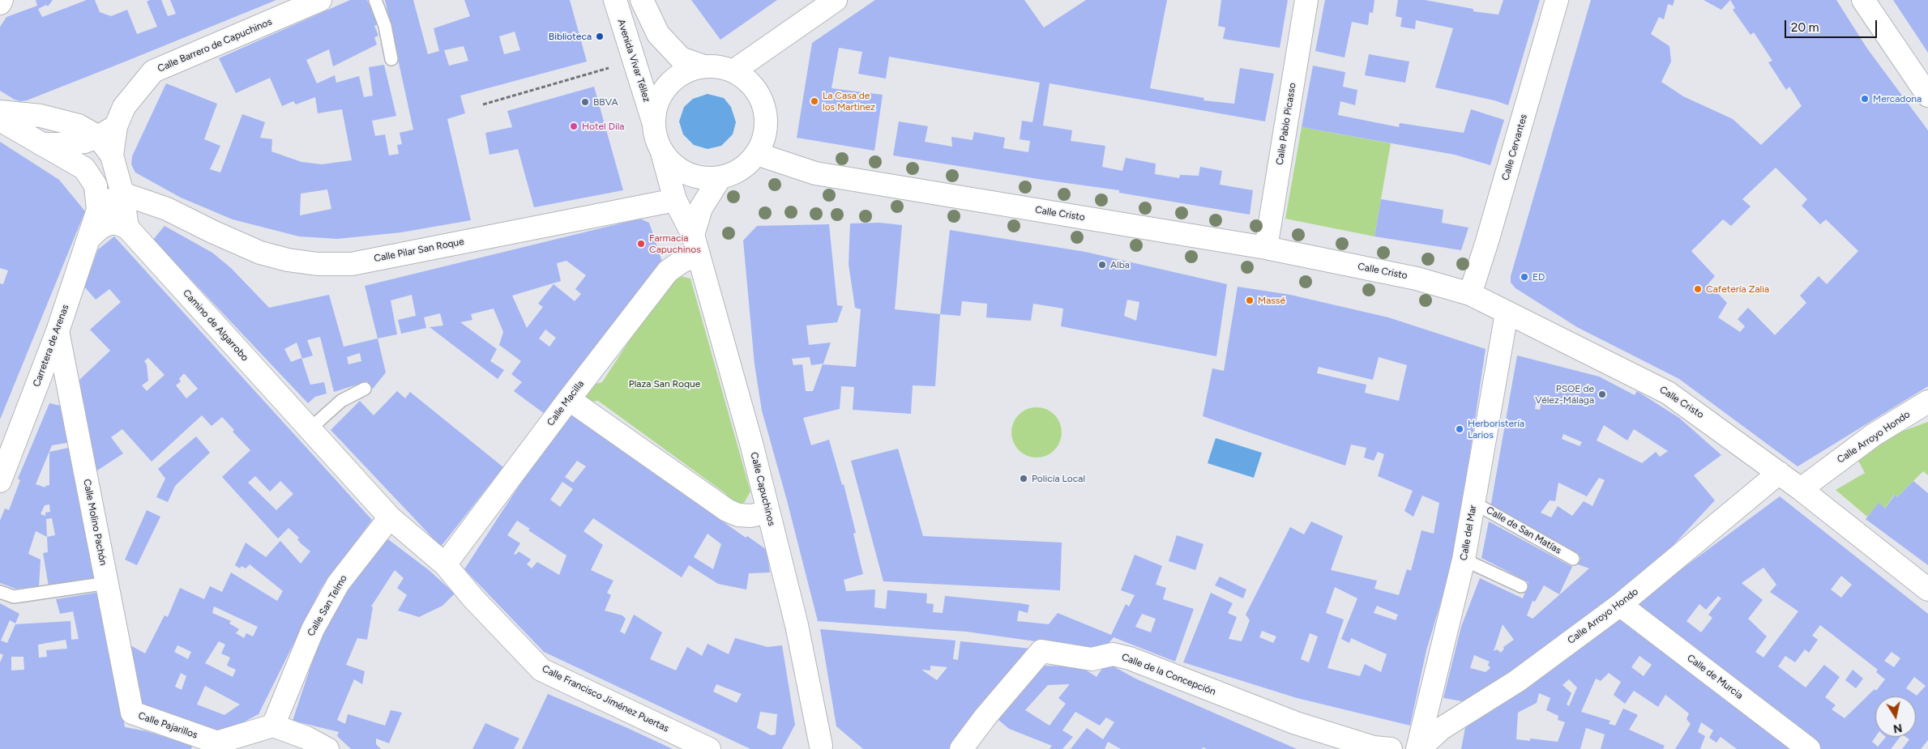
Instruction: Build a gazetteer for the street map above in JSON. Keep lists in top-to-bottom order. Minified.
{"streets":{"street":["Calle Barrero de Capuchinos","Avenida Vivar Téllez","Calle Pablo Picasso","Calle Cervantes","Calle Cristo","Calle Pilar San Roque","Camino de Algarrobo","Carretera de Arenas","Calle Macilla","Calle Arroyo Hondo","Calle Capuchinos","Calle Molino Pachón","Calle del Mar","Calle San Telmo","Calle de la Concepción","Calle de Murcia","Calle Francisco Jiménez Puertas","Calle Pajarillos"],"lane":["Calle de San Matías"]},"crossings":[["Avenida Vivar Téllez","Calle Cristo"],["Calle Pablo Picasso","Calle Cristo"],["Calle Cervantes","Calle Cristo"],["Calle Cristo","Calle Arroyo Hondo"],["Calle Cristo","Calle del Mar"],["Calle Pilar San Roque","Calle Capuchinos"],["Camino de Algarrobo","Calle Macilla"],["Camino de Algarrobo","Calle San Telmo"],["Camino de Algarrobo","Calle Francisco Jiménez Puertas"],["Carretera de Arenas","Calle Molino Pachón"],["Calle Macilla","Calle Capuchinos"],["Calle Macilla","Calle Francisco Jiménez Puertas"],["Calle Arroyo Hondo","Calle del Mar"],["Calle Arroyo Hondo","Calle de Murcia"],["Calle Molino Pachón","Calle Pajarillos"],["Calle de San Matías","Calle del Mar"],["Calle San Telmo","Calle Pajarillos"]],"parks":["Plaza San Roque"],"places":["Biblioteca","Mercadona","La Casa de los Martinez","BBVA","Hotel Dila","Farmacia Capuchinos","Alba","ED","Cafetería Zalia","Massé","PSOE de Vélez-Málaga","Herboristería Larios","Policía Local"],"scale_bar":"20 m","north":"bottom"}
